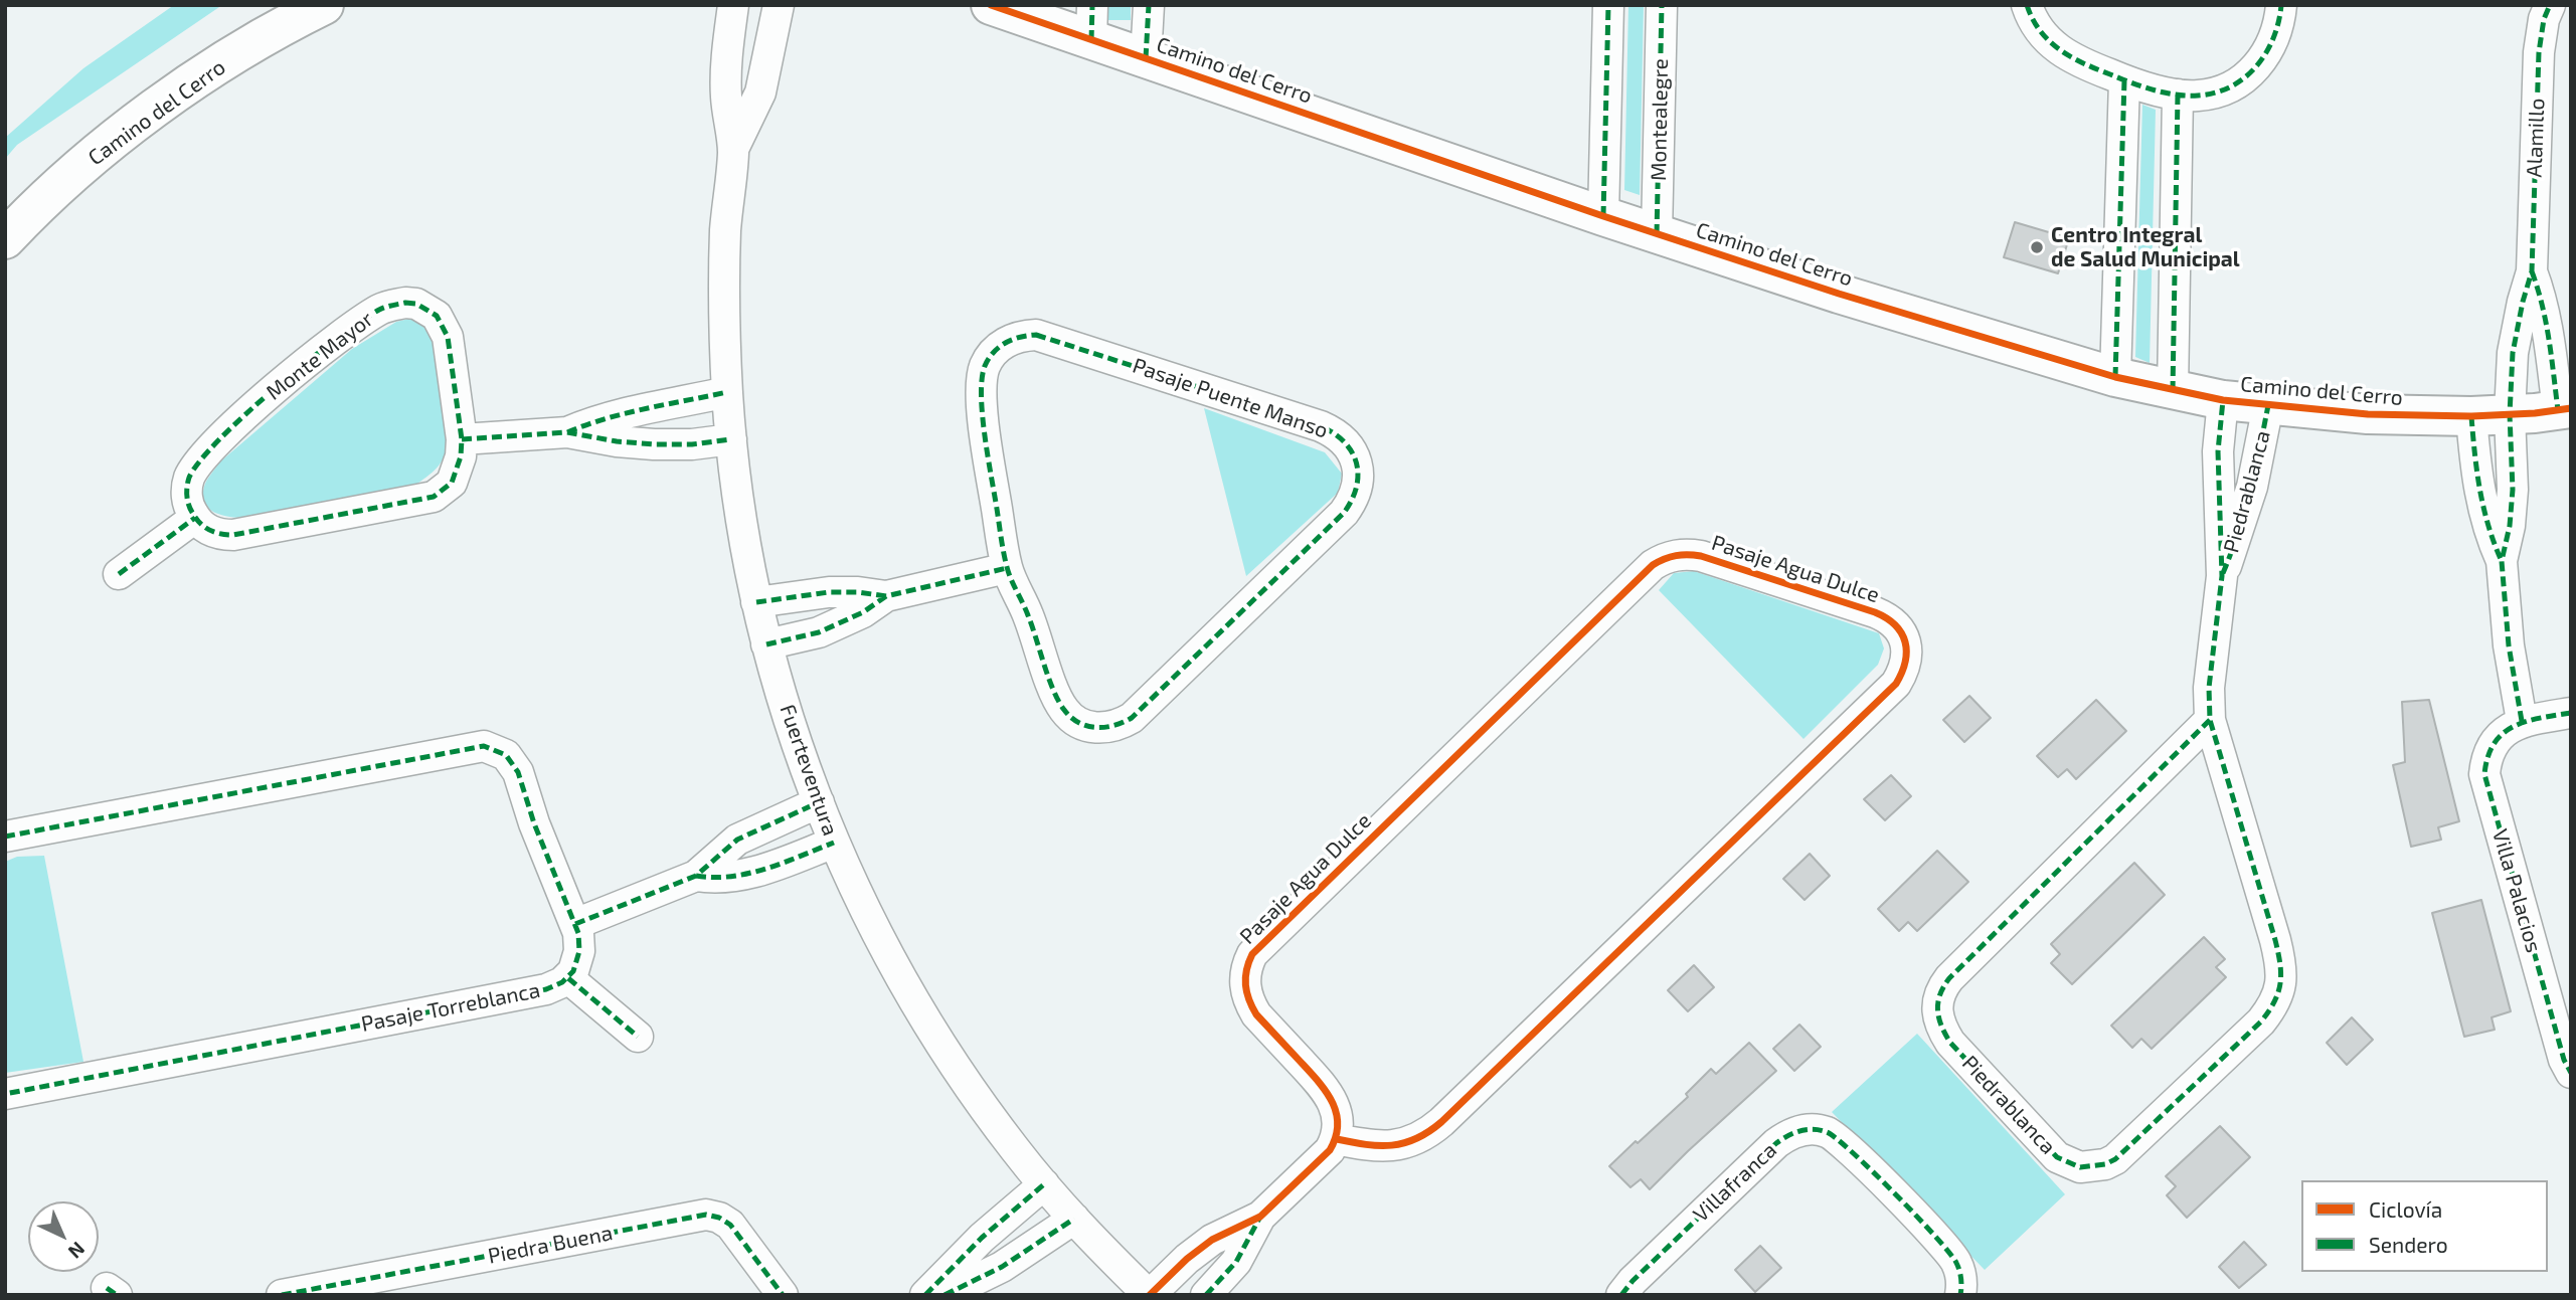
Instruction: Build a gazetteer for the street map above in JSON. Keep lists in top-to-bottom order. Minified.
{"streets":{"street":["Camino del Cerro","Montealegre","Alamillo","Monte Mayor","Pasaje Puente Manso","Piedrablanca","Pasaje Agua Dulce","Fuerteventura","Villa Palacios","Pasaje Torreblanca","Villafranca","Piedra Buena"]},"crossings":[["Camino del Cerro","Montealegre"],["Camino del Cerro","Alamillo"],["Camino del Cerro","Piedrablanca"]],"places":["Centro Integral de Salud Municipal"],"legend":["Ciclovía","Sendero"],"north":"bottom right"}
